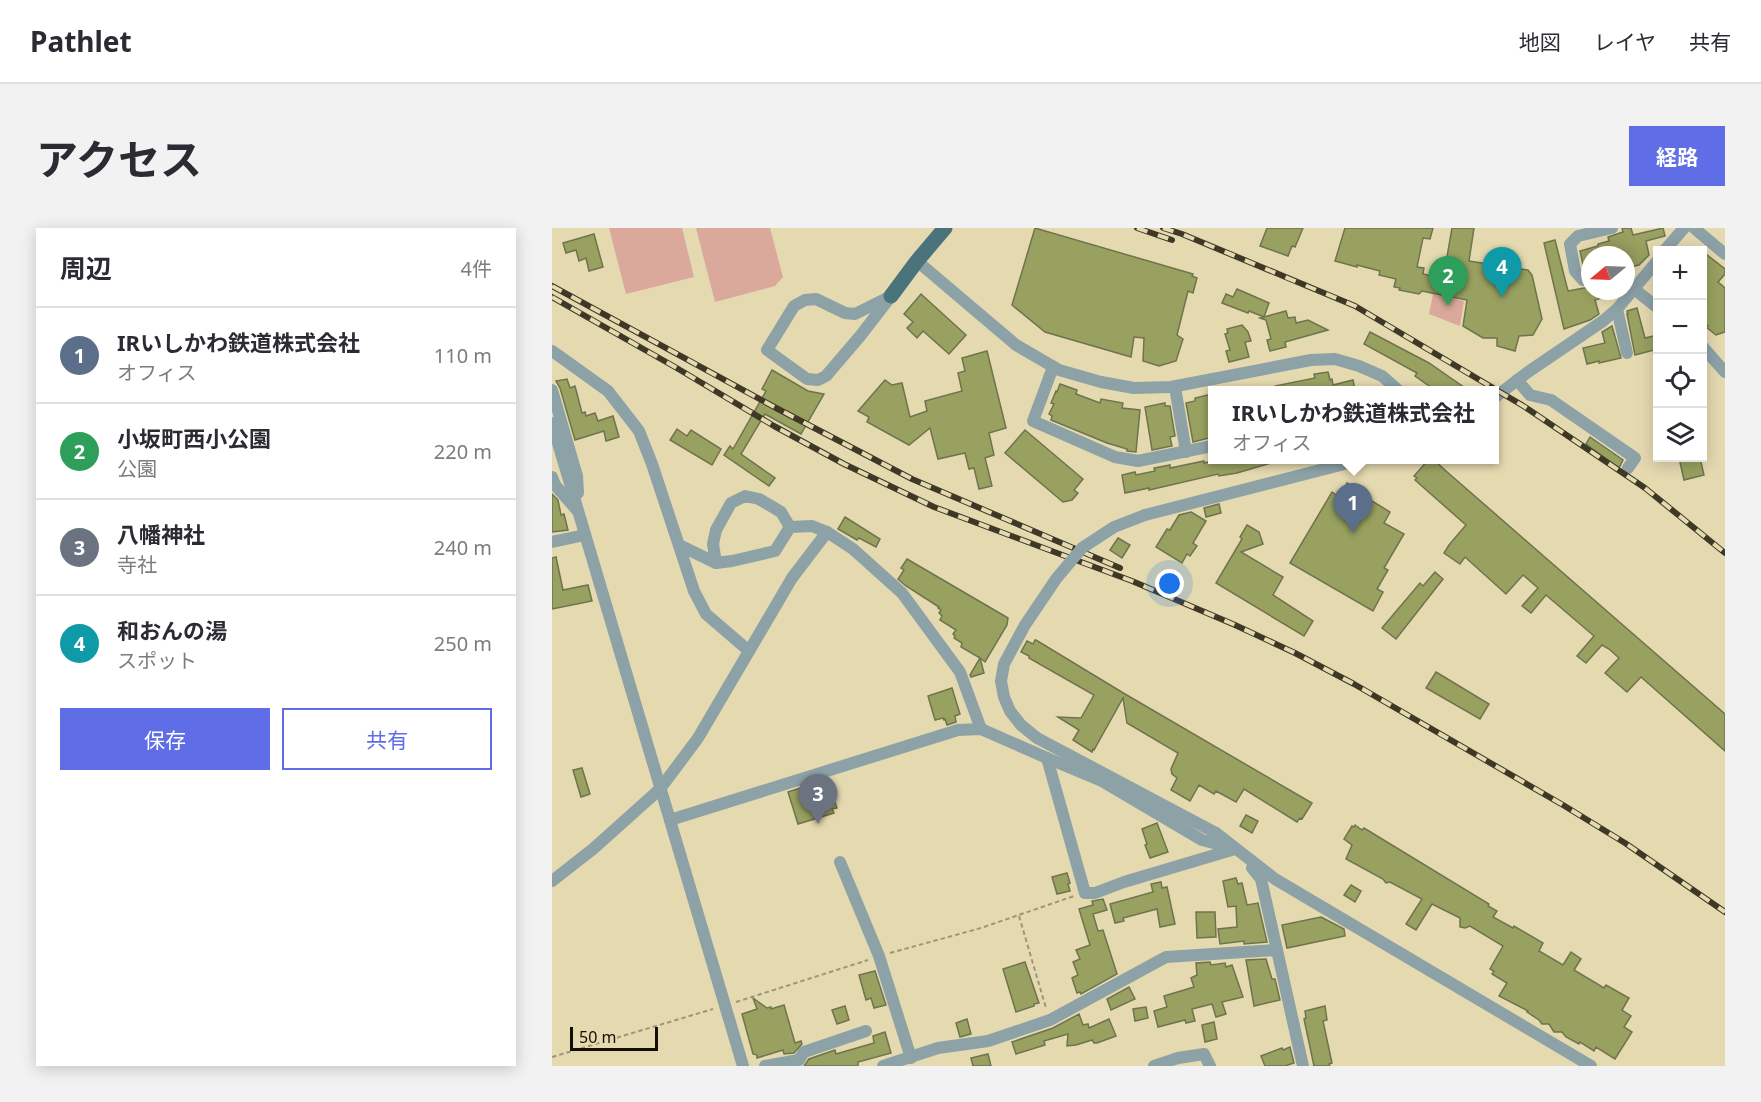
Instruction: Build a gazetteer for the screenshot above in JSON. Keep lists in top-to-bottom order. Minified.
{"scale_bar":"50 m","north":"left","page":{"header":"Pathlet","nav":["地図","レイヤ","共有"],"title":"アクセス","buttons":["経路",["保存","共有"]],"heading":["周辺","4件"],"map_buttons":["+","−"],"pins":["4","2","1","3"],"list":[{"mark":"1","name":"IRいしかわ鉄道株式会社","note":"オフィス","value":"110 m"},{"mark":"2","name":"小坂町西小公園","note":"公園","value":"220 m"},{"mark":"3","name":"八幡神社","note":"寺社","value":"240 m"},{"mark":"4","name":"和おんの湯","note":"スポット","value":"250 m"}],"popup":["IRいしかわ鉄道株式会社","オフィス"],"scale":"50 m"}}
